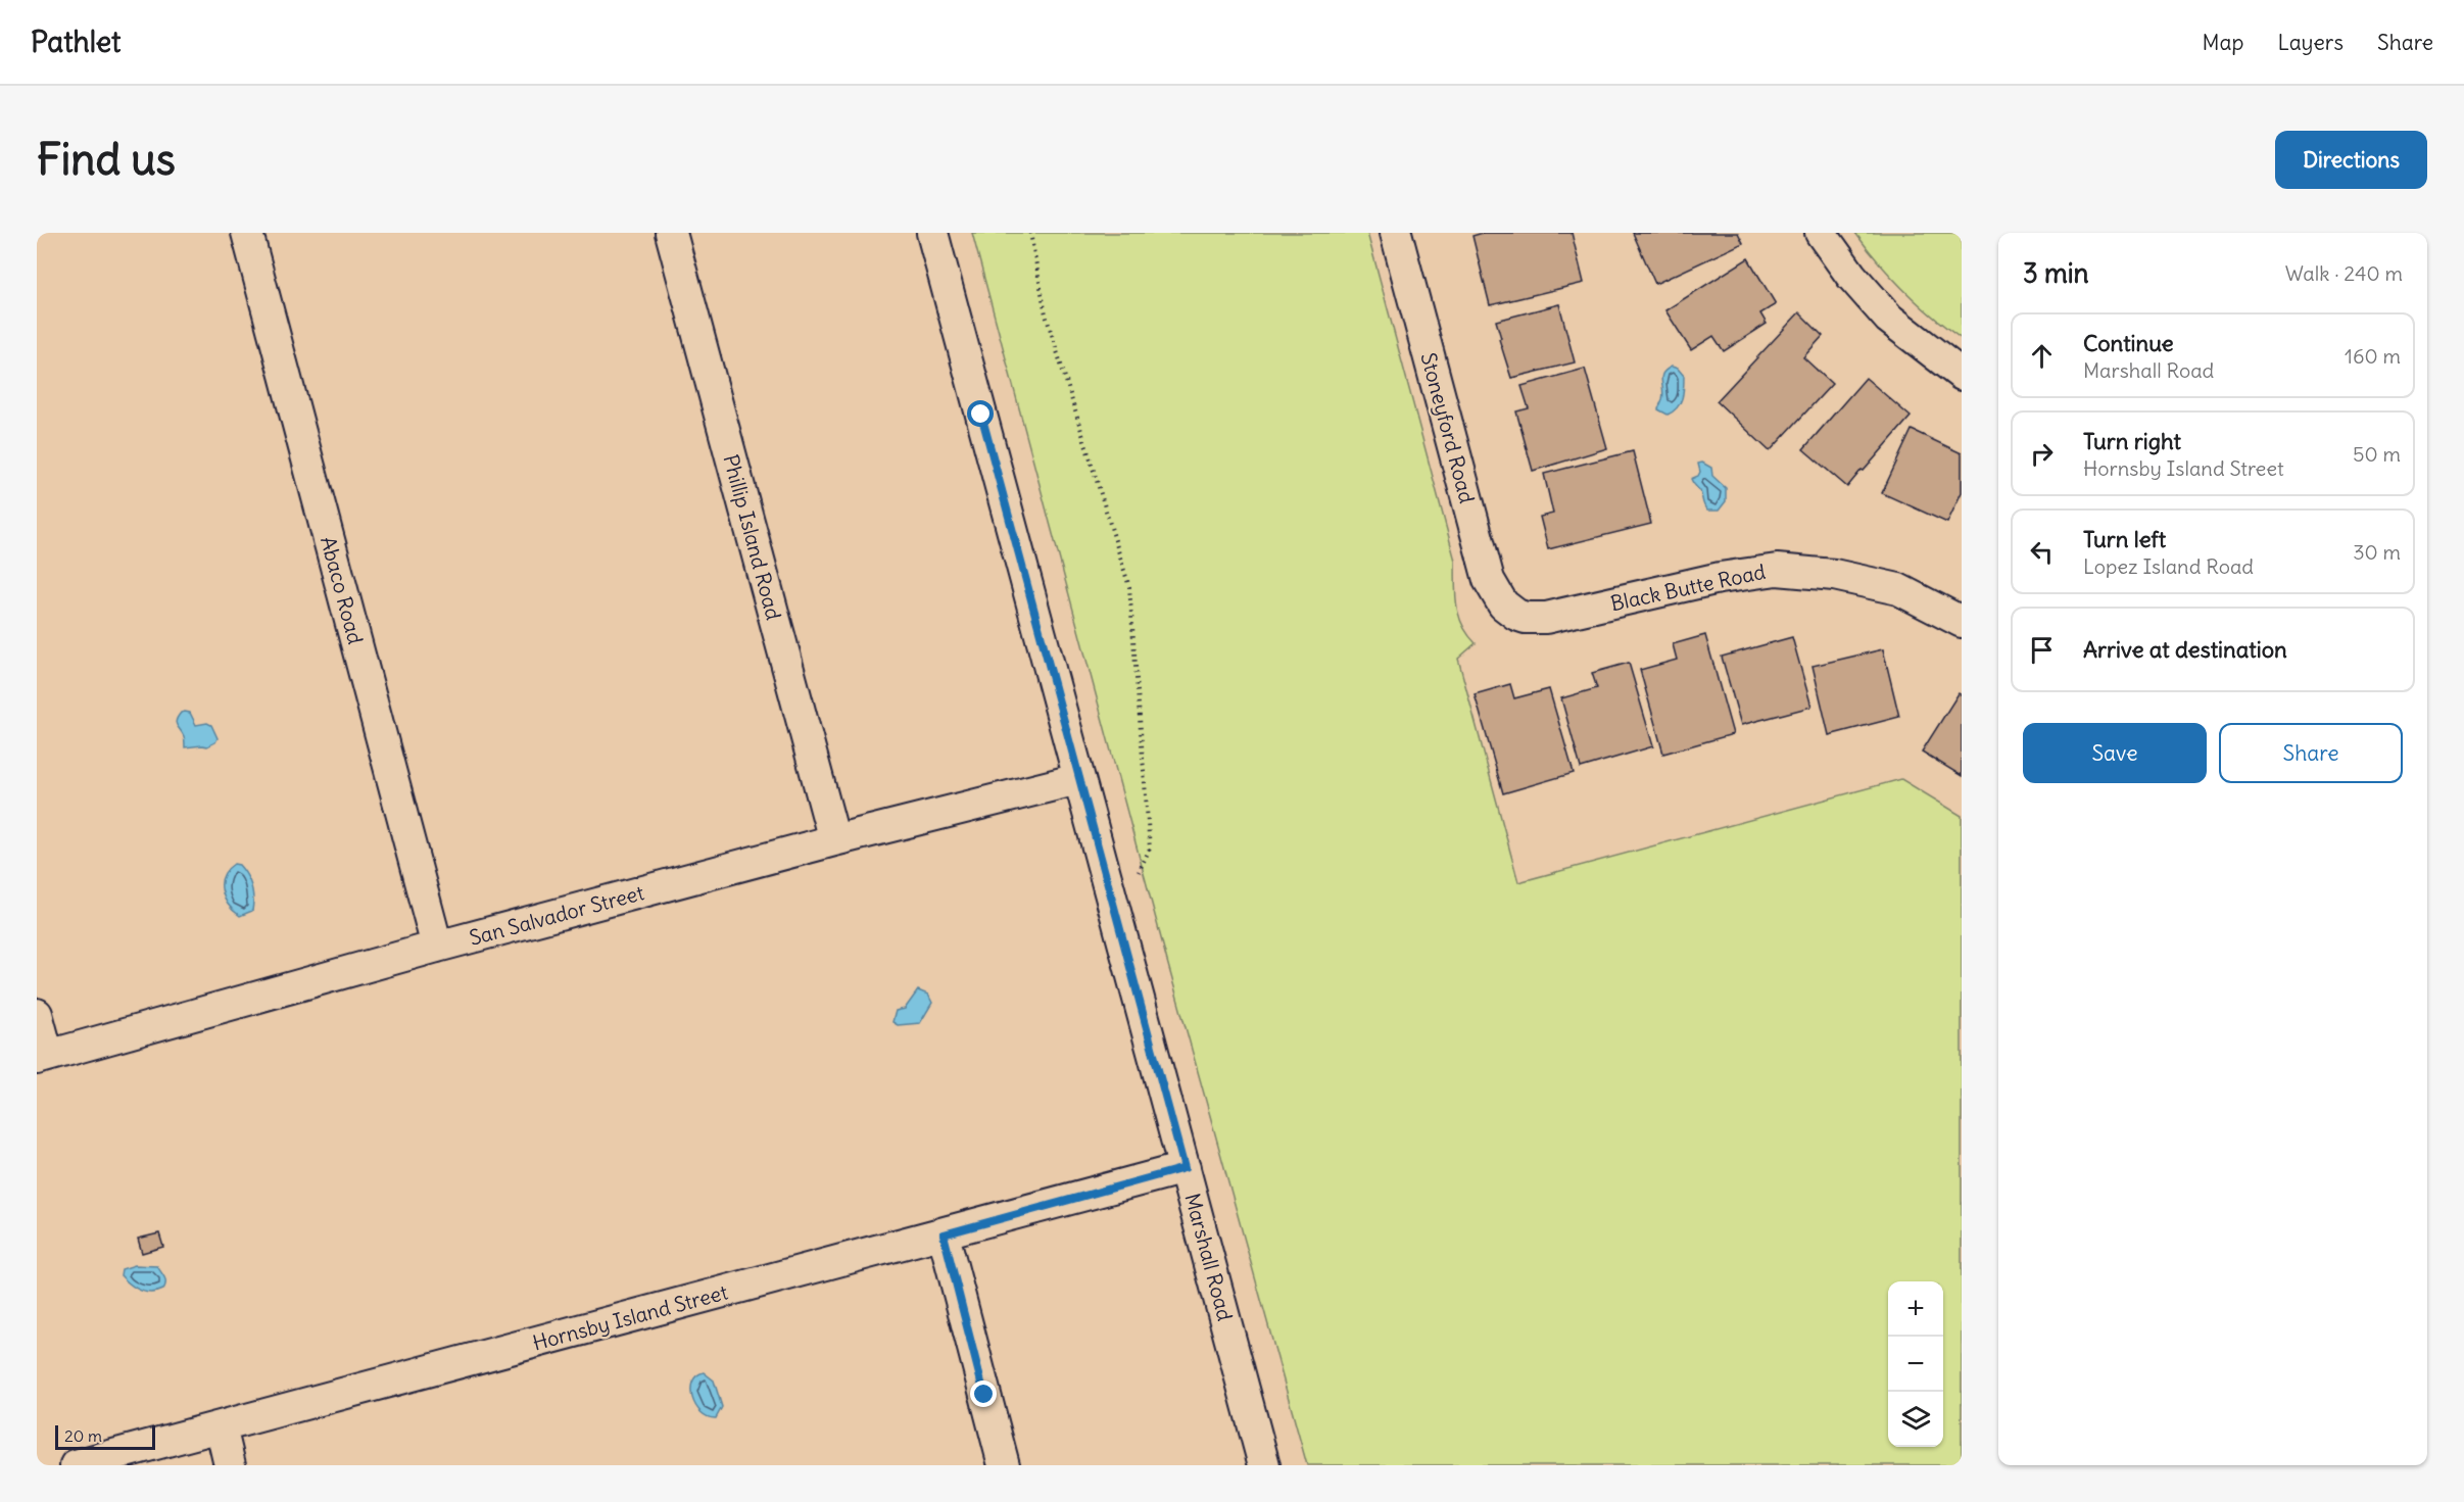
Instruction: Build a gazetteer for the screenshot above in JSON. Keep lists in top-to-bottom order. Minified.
{"streets":{"street":["Stoneyford Road","Phillip Island Road","Black Butte Road","Abaco Road","San Salvador Street","Marshall Road","Hornsby Island Street"]},"crossings":[["Stoneyford Road","Black Butte Road"],["Phillip Island Road","San Salvador Street"],["Abaco Road","San Salvador Street"],["San Salvador Street","Marshall Road"],["Marshall Road","Hornsby Island Street"]],"scale_bar":"20 m","page":{"header":"Pathlet","nav":["Map","Layers","Share"],"buttons":["Directions",["Save","Share"]],"title":"Find us","heading":["3 min","Walk · 240 m"],"list":[["Continue","Marshall Road","160 m"],["Turn right","Hornsby Island Street","50 m"],["Turn left","Lopez Island Road","30 m"],"Arrive at destination"],"map_buttons":["+","−"],"scale":"20 m"}}
